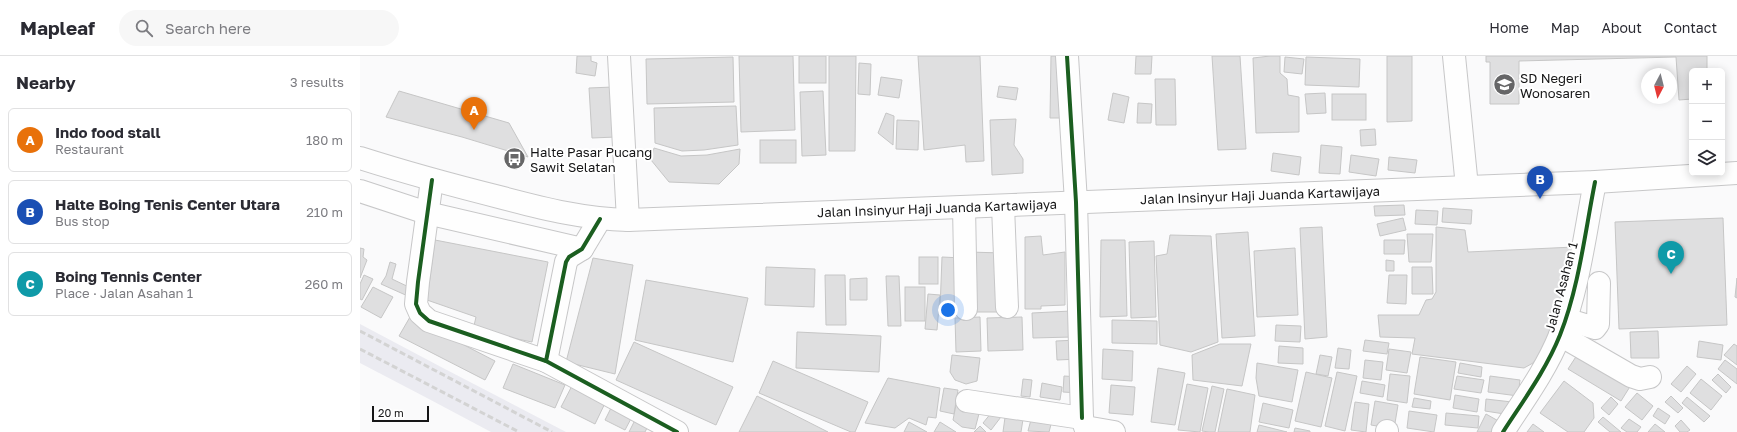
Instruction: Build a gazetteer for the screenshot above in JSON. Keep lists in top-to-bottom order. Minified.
{"streets":{"street":["Jalan Insinyur Haji Juanda Kartawijaya","Jalan Asahan 1"]},"crossings":[["Jalan Insinyur Haji Juanda Kartawijaya","Jalan Asahan 1"]],"places":{"school or university":["SD Negeri Wonosaren"],"bus stop":["Halte Pasar Pucang Sawit Selatan"]},"scale_bar":"20 m","north":"bottom","page":{"header":"Mapleaf","search":"Search here","nav":["Home","Map","About","Contact"],"heading":["Nearby","3 results"],"map_buttons":["+","−"],"pins":["A","B","C"],"list":[{"mark":"A","name":"Indo food stall","note":"Restaurant","value":"180 m"},{"mark":"B","name":"Halte Boing Tenis Center Utara","note":"Bus stop","value":"210 m"},{"mark":"C","name":"Boing Tennis Center","note":"Place · Jalan Asahan 1","value":"260 m"}],"scale":"20 m"}}
